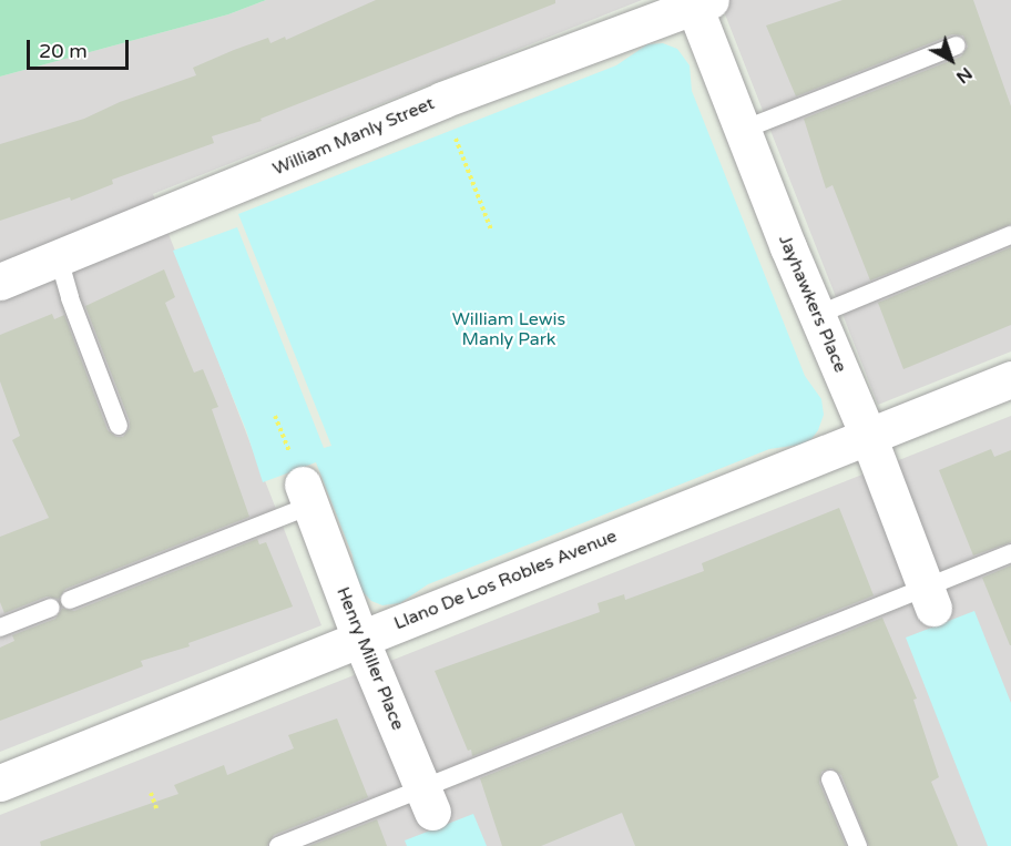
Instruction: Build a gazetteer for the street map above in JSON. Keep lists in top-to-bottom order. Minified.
{"streets":{"street":["William Manly Street","Jayhawkers Place","Llano De Los Robles Avenue","Henry Miller Place"]},"crossings":[["William Manly Street","Jayhawkers Place"],["Jayhawkers Place","Llano De Los Robles Avenue"],["Llano De Los Robles Avenue","Henry Miller Place"]],"parks":["William Lewis Manly Park"],"scale_bar":"20 m","north":"bottom right"}
